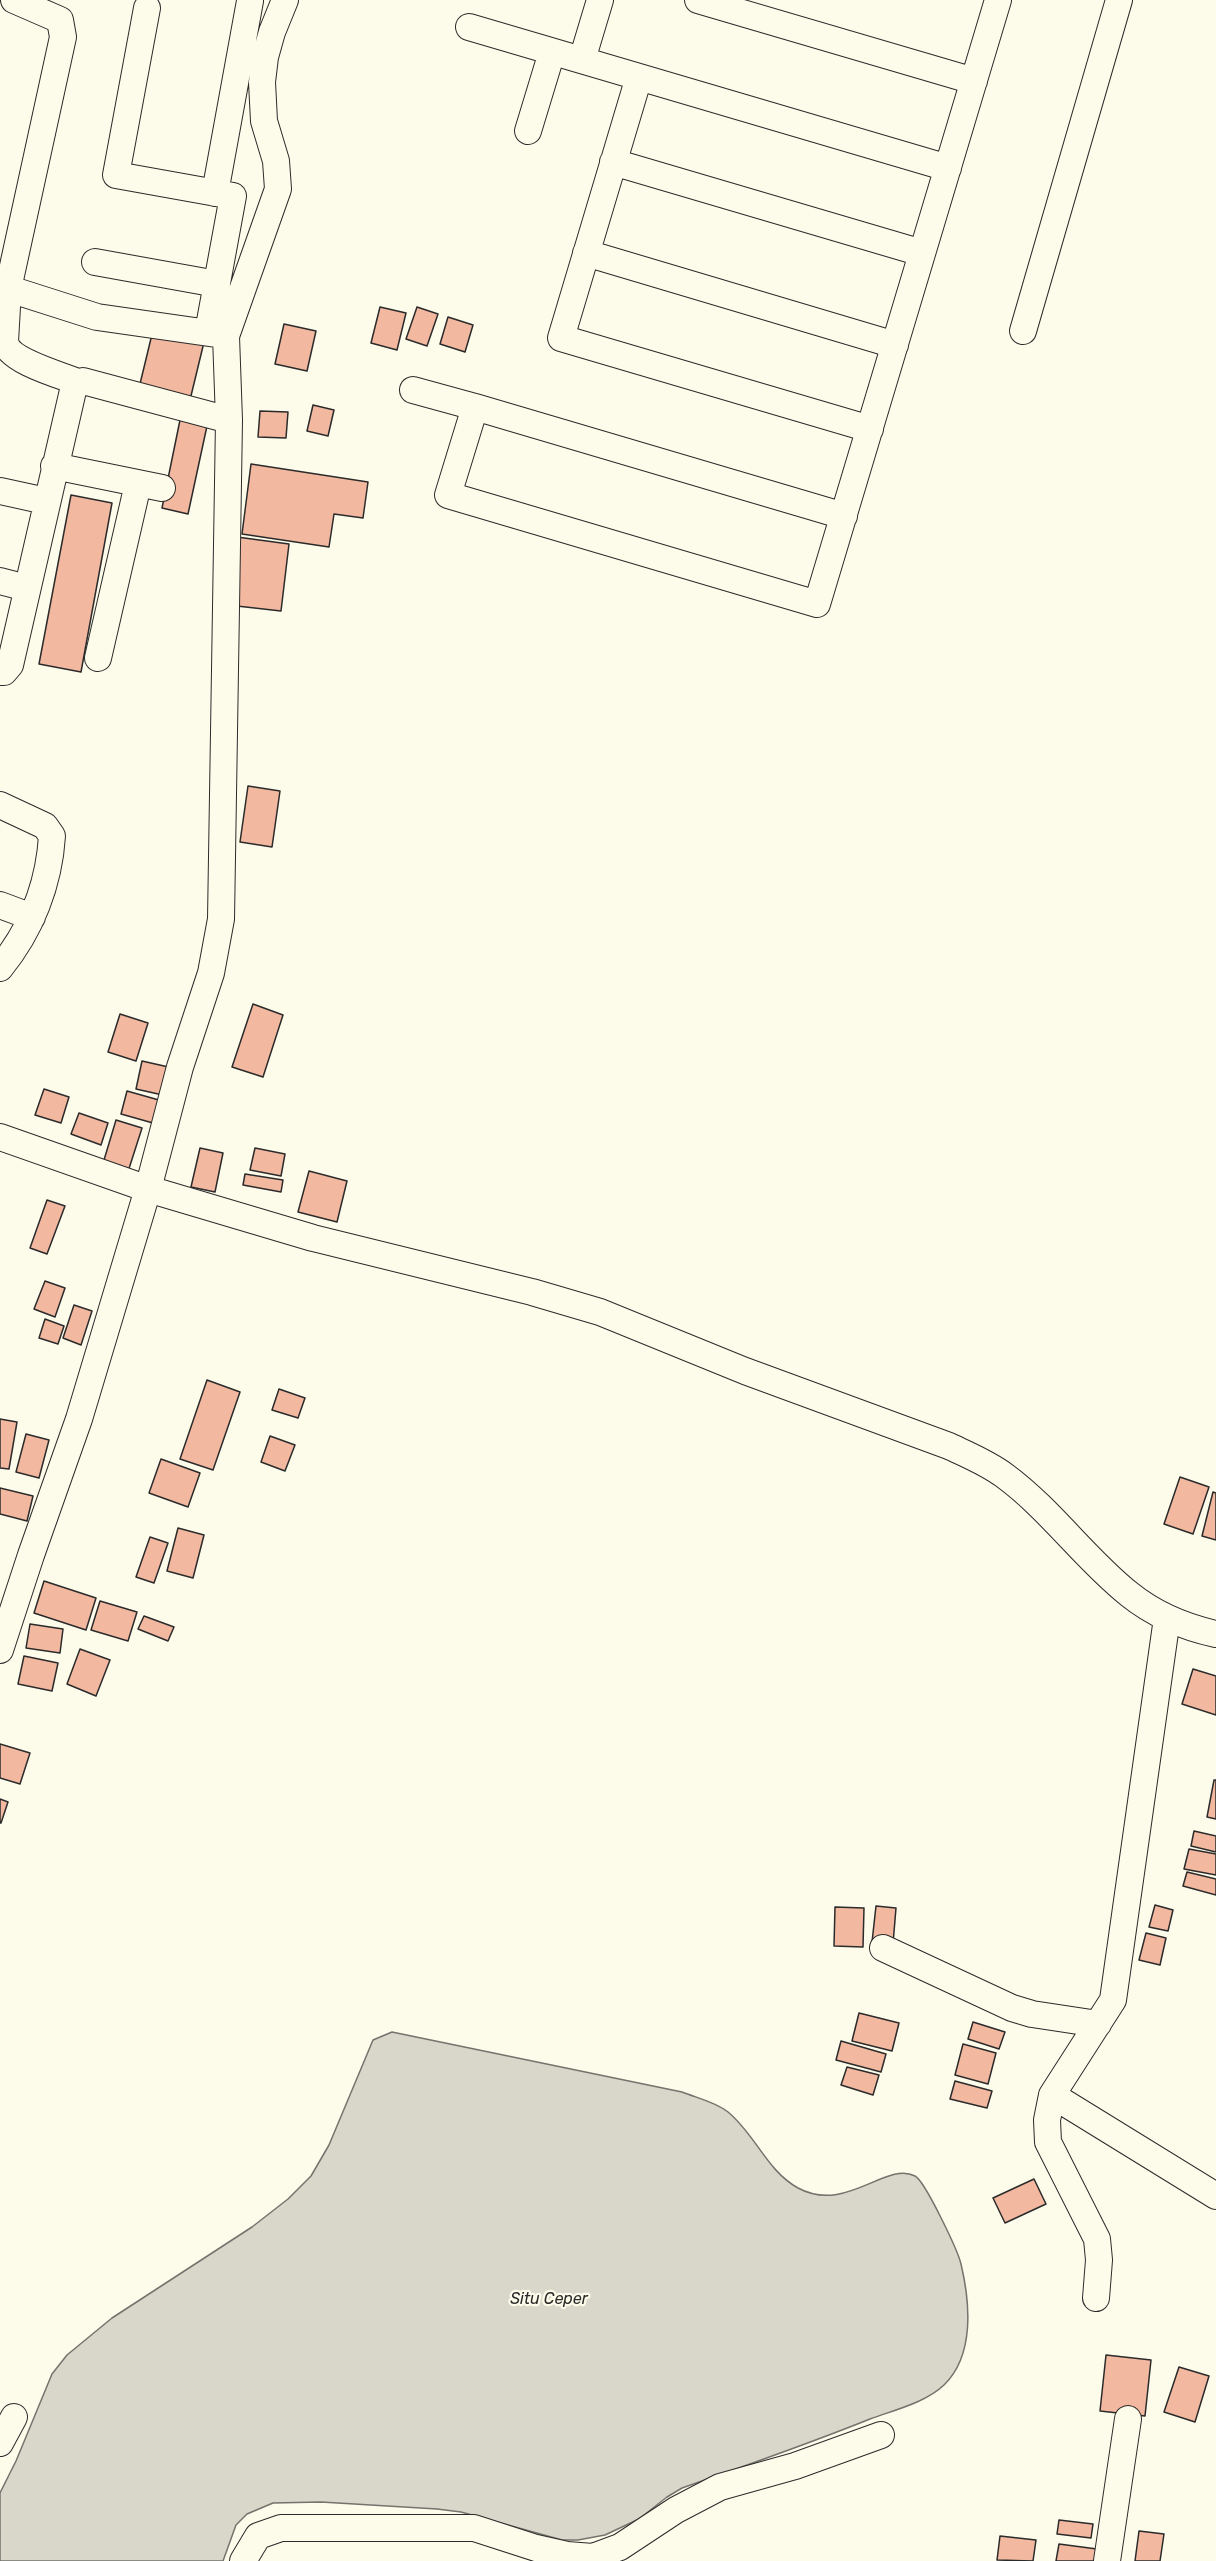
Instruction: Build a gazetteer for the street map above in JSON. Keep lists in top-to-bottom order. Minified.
{"water":["Situ Ceper"]}
